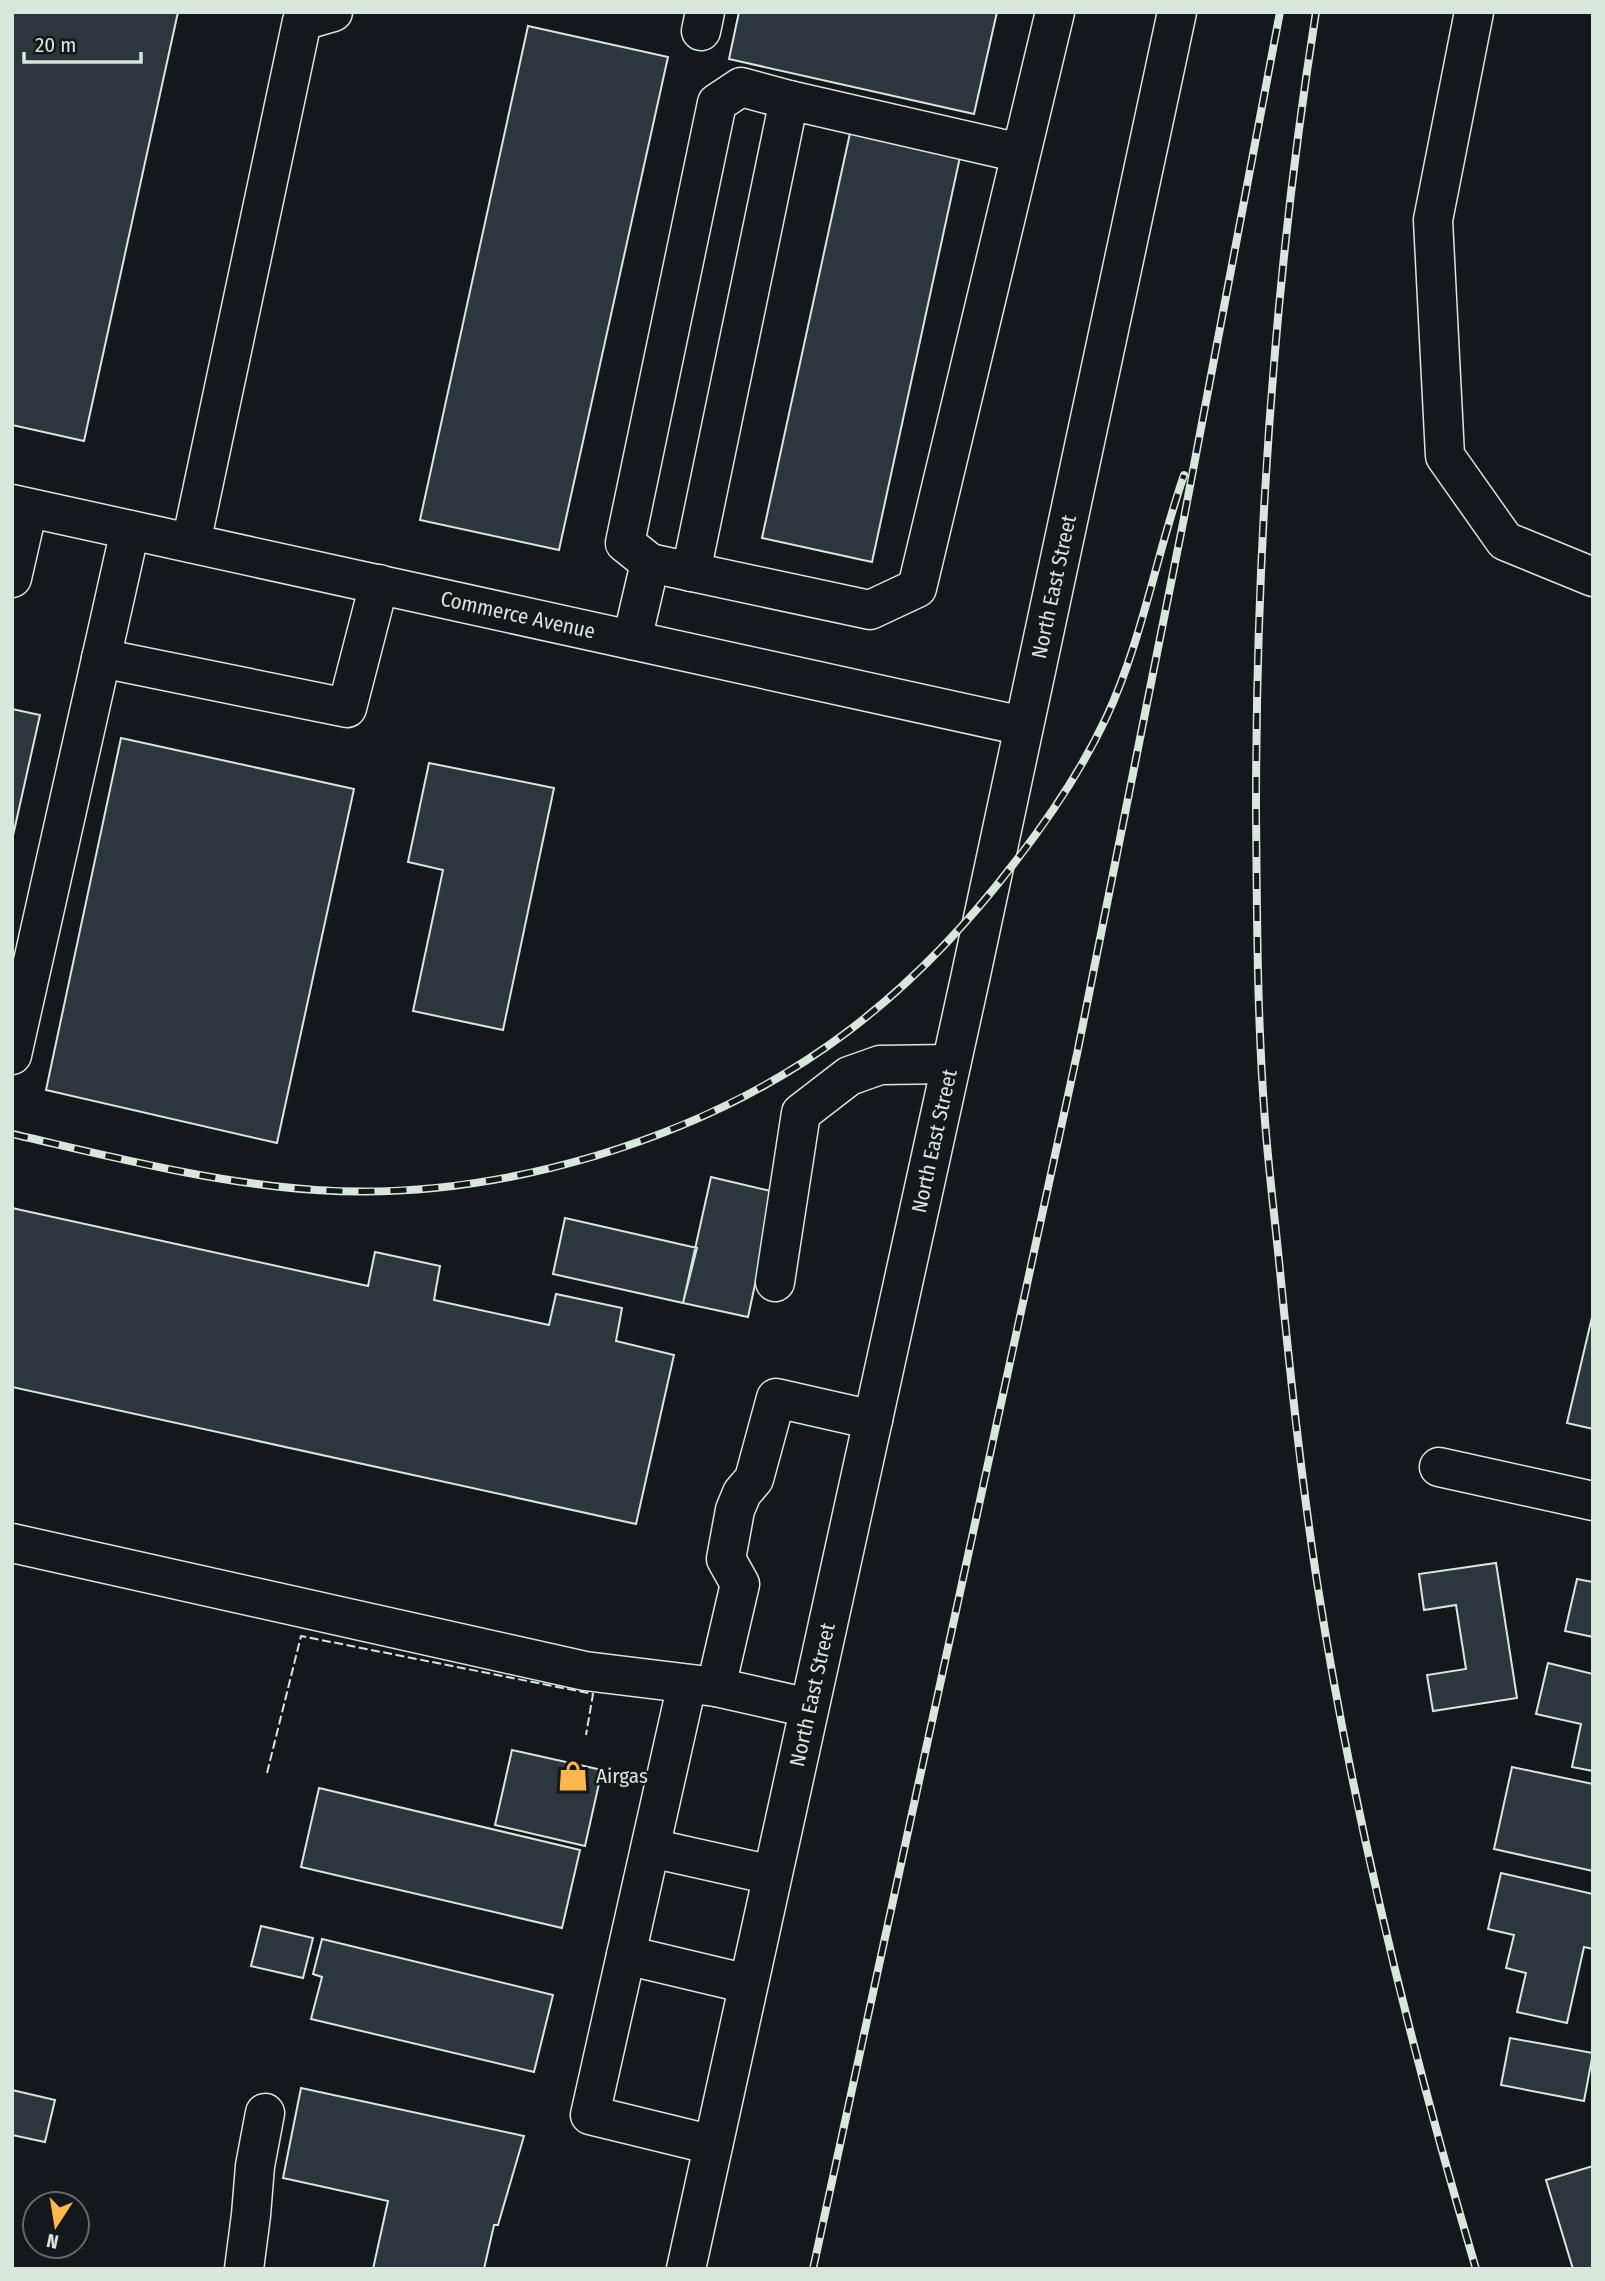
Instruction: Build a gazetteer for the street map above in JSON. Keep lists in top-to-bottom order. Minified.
{"streets":{"main road":["North East Street","Commerce Avenue"]},"crossings":[["North East Street","Commerce Avenue"]],"places":{"shop":["Airgas"]},"scale_bar":"20 m","north":"bottom"}
